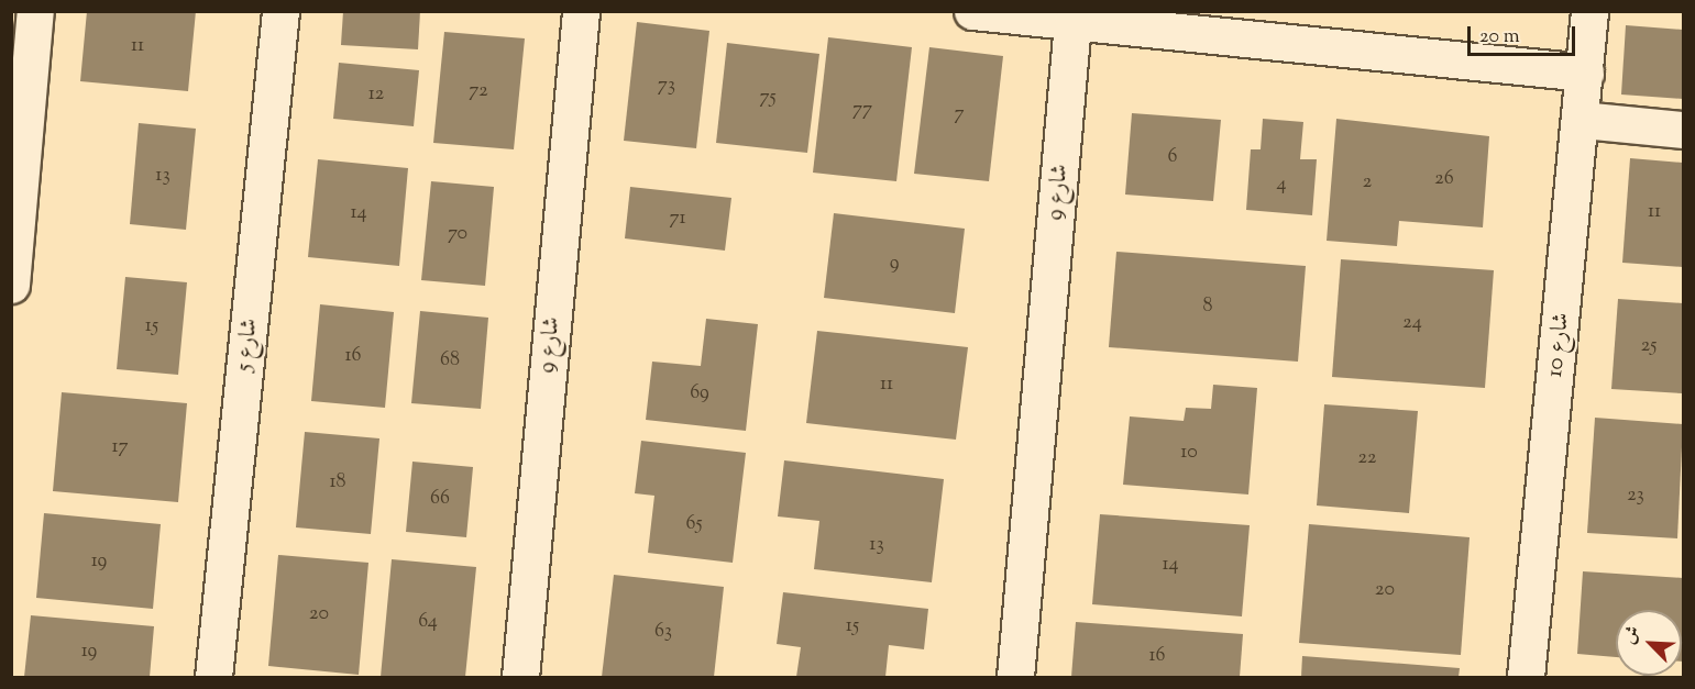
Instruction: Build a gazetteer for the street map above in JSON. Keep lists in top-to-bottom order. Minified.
{"streets":{"street":["شارع 9","شارع 5","شارع 10"]},"house_numbers":["11","73","72","12","75","77","7","6","13","26","2","4","11","14","71","70","9","8","24","15","25","16","68","11","69","17","10","22","18","23","66","65","13","19","14","20","20","64","15","63","19","16"],"scale_bar":"20 m","north":"top left"}
